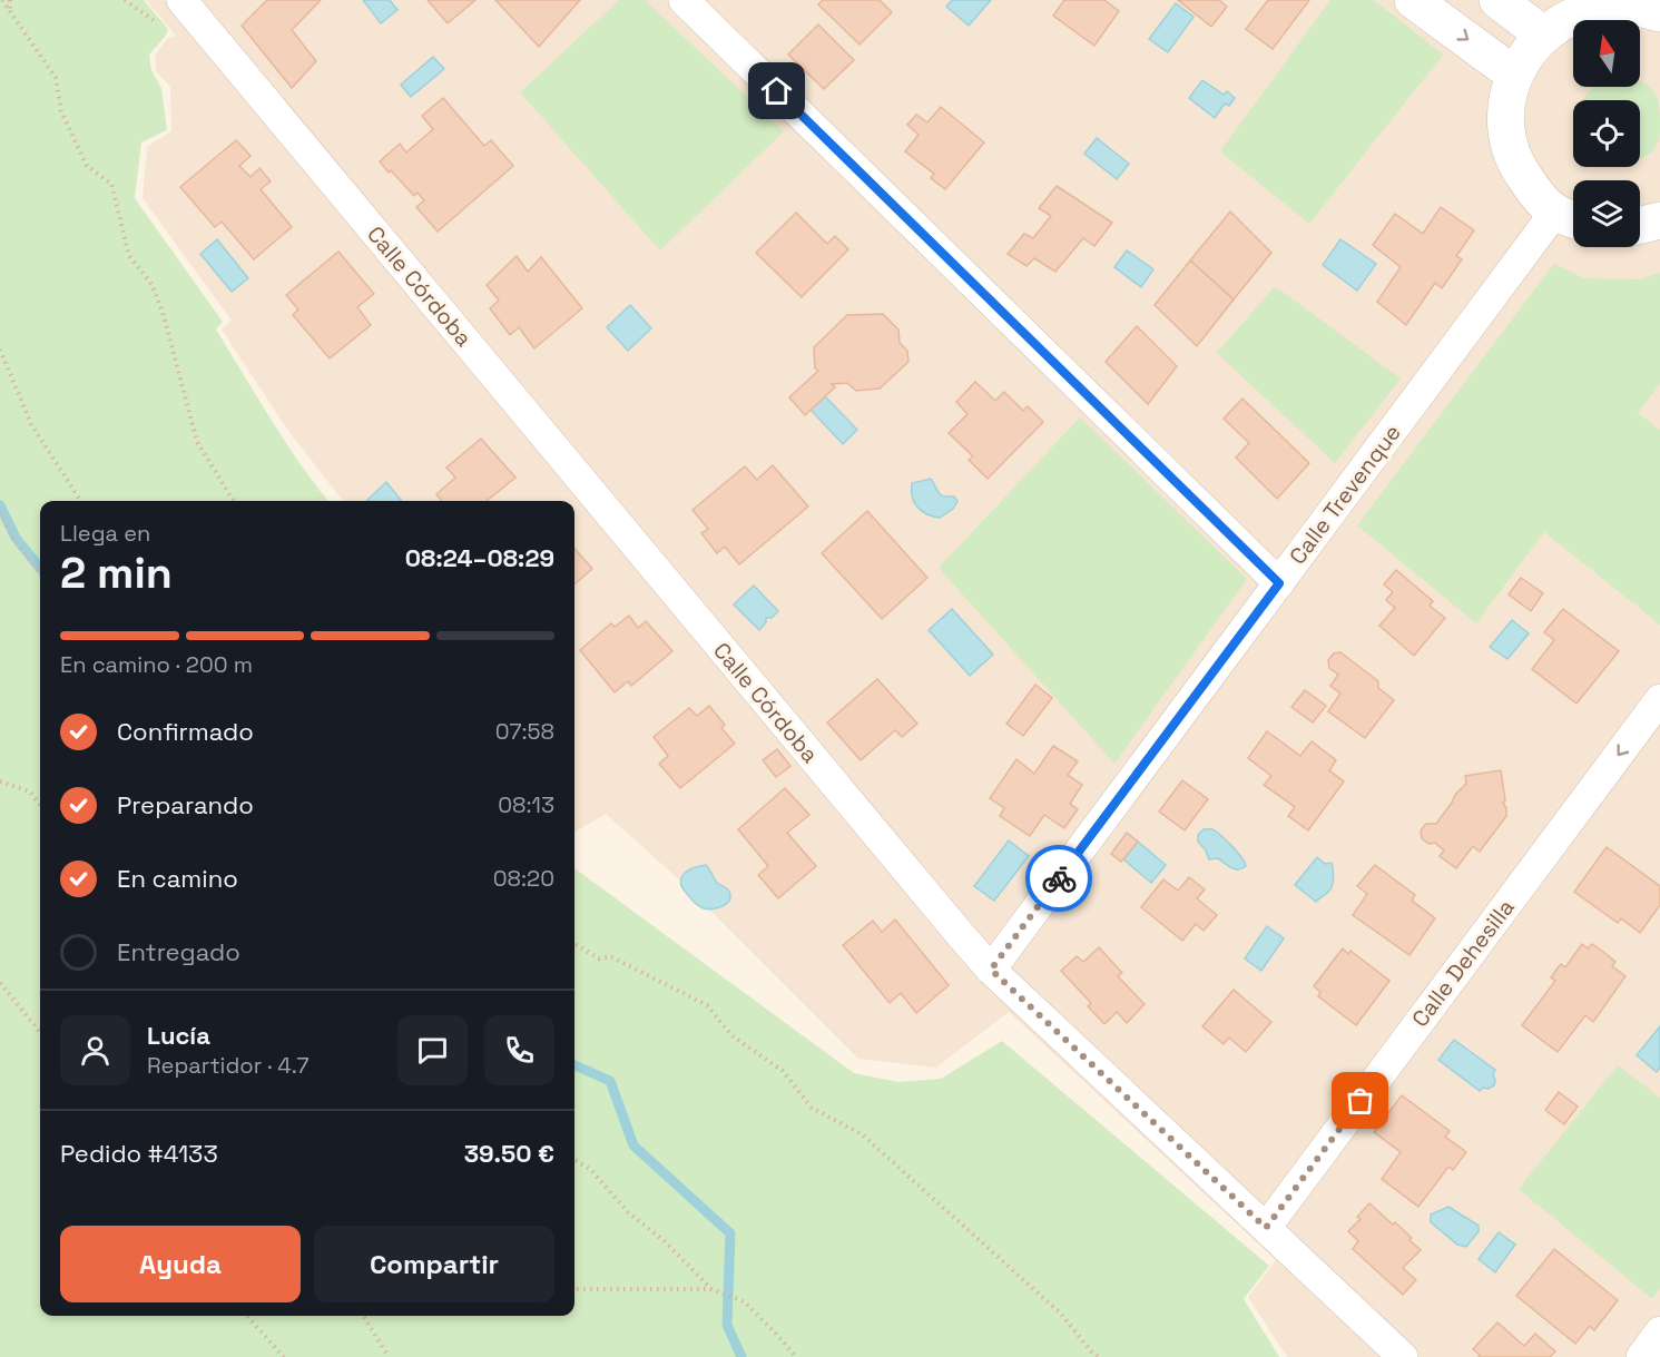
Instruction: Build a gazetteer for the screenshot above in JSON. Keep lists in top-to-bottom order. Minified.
{"streets":{"street":["Calle Córdoba","Calle Trevenque","Calle Dehesilla"]},"crossings":[["Calle Córdoba","Calle Trevenque"],["Calle Córdoba","Calle Dehesilla"]],"one_way":["Calle Dehesilla"],"north":"top","page":{"heading":["2 min","Llega en","08:24–08:29"],"panel":["Lucía","Repartidor · 4.7","Pedido #4133","39.50 €"],"bar":"En camino · 200 m","list":[["Confirmado","07:58"],["Preparando","08:13"],["En camino","08:20"],"Entregado"],"buttons":["Ayuda","Compartir"]}}
